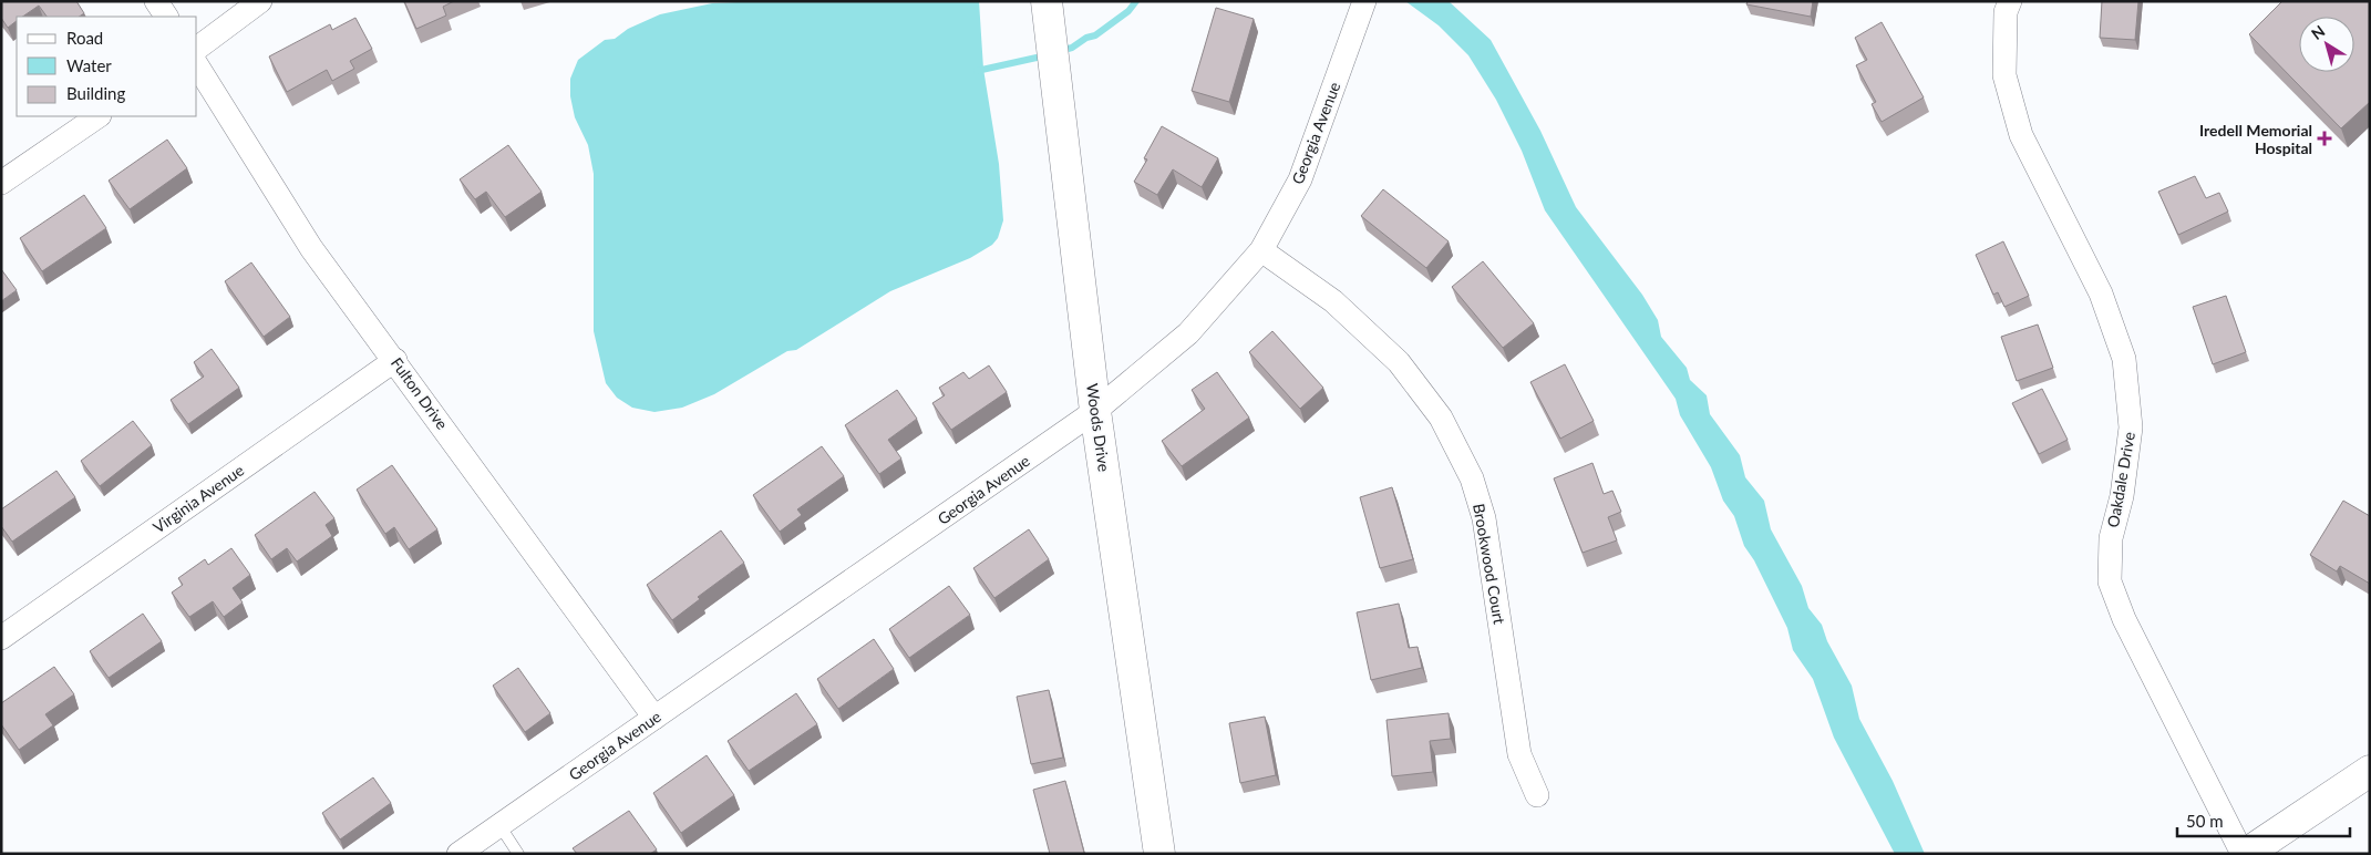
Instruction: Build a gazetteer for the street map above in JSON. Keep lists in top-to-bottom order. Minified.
{"streets":{"street":["Georgia Avenue","Fulton Drive","Woods Drive","Oakdale Drive","Virginia Avenue","Brookwood Court"]},"crossings":[["Georgia Avenue","Fulton Drive"],["Georgia Avenue","Woods Drive"],["Georgia Avenue","Brookwood Court"],["Fulton Drive","Virginia Avenue"]],"places":{"health":["Iredell Memorial Hospital"]},"legend":["Road","Water","Building"],"scale_bar":"50 m","north":"top left"}
